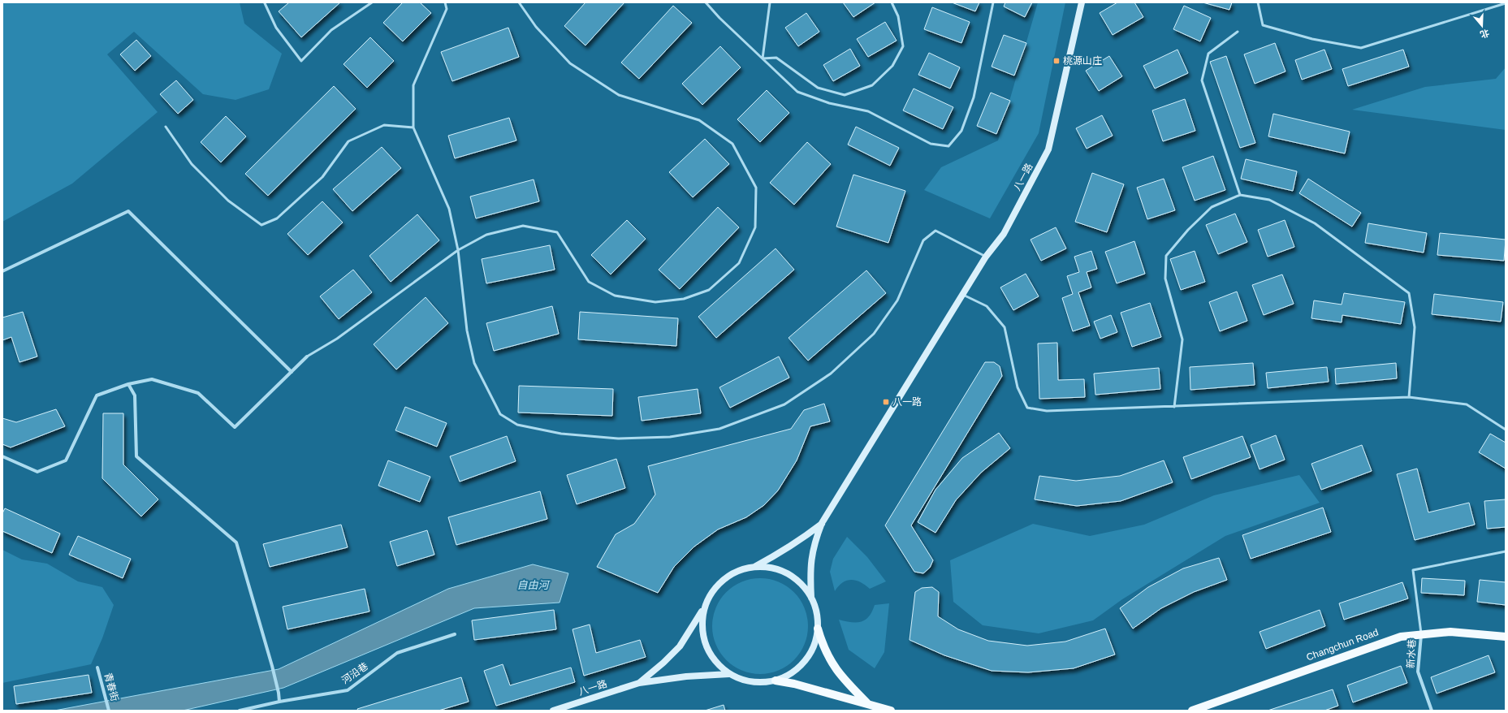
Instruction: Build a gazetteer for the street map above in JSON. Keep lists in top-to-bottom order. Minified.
{"streets":{"main road":["八一路","Changchun Road"],"street":["新水巷","河沿巷","青春街"]},"crossings":[["Changchun Road","新水巷"]],"water":["自由河"],"places":{"transit":["桃源山庄","八一路"]},"north":"bottom"}
